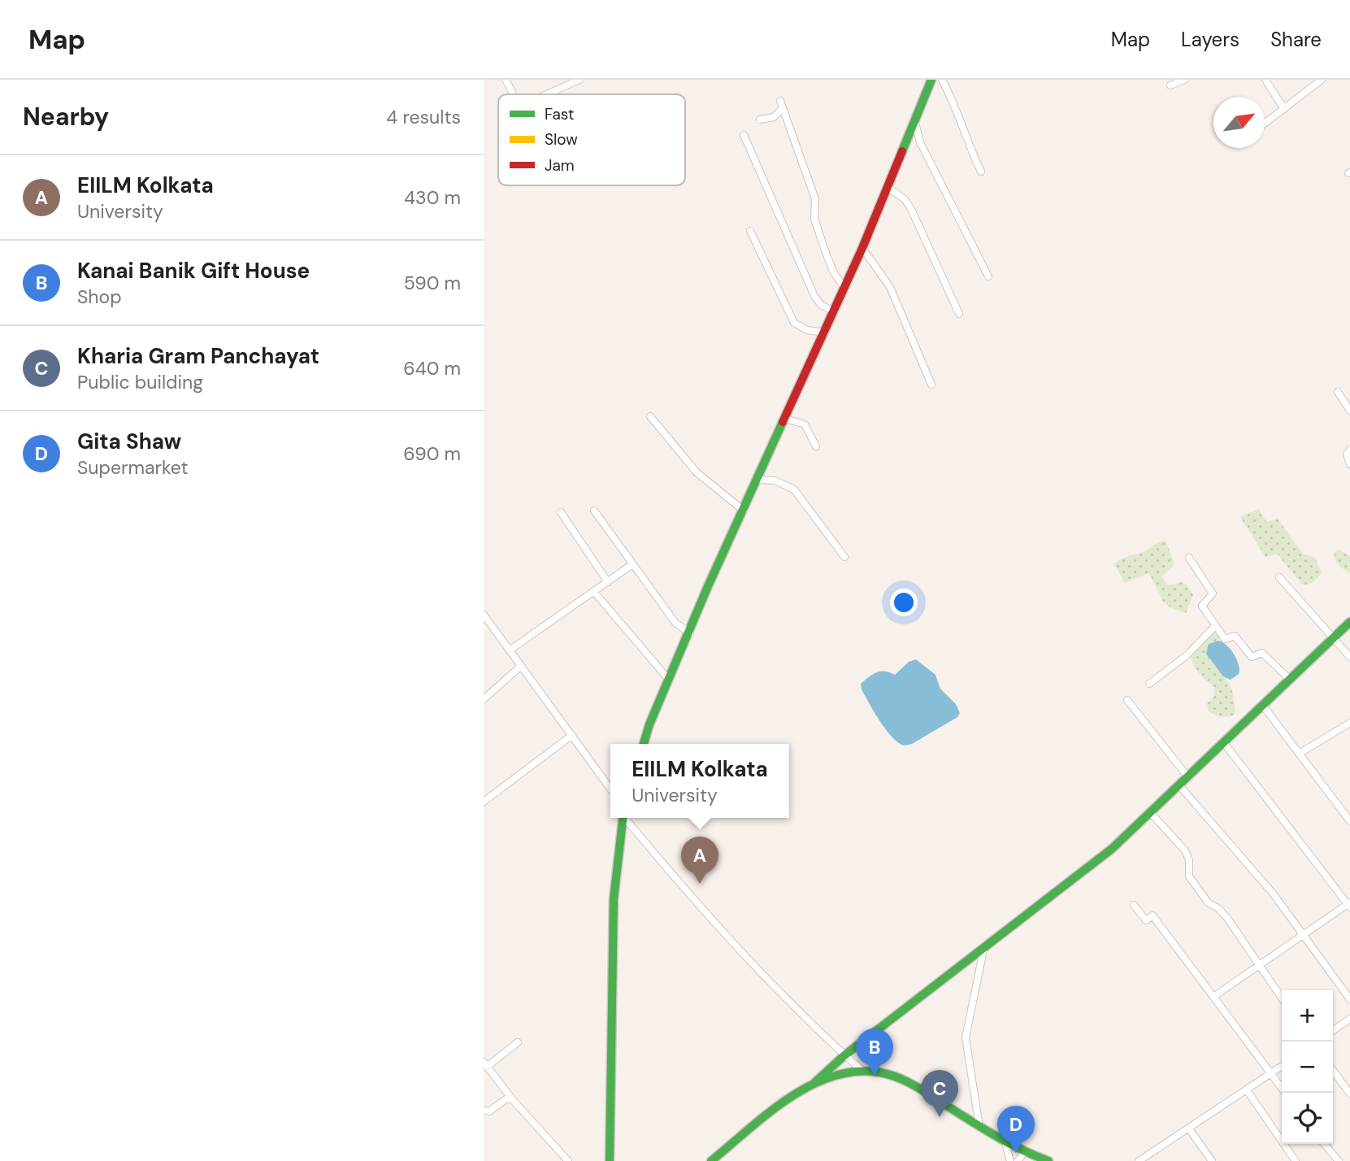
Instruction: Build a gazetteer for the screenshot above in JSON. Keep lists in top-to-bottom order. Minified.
{"legend":["Fast","Slow","Jam"],"north":"top right","page":{"header":"Map","nav":["Map","Layers","Share"],"heading":["Nearby","4 results"],"list":[{"mark":"A","name":"EIILM Kolkata","note":"University","value":"430 m"},{"mark":"B","name":"Kanai Banik Gift House","note":"Shop","value":"590 m"},{"mark":"C","name":"Kharia Gram Panchayat","note":"Public building","value":"640 m"},{"mark":"D","name":"Gita Shaw","note":"Supermarket","value":"690 m"}],"popup":["EIILM Kolkata","University"],"pins":["A","B","C","D"],"map_buttons":["+","−"]}}
